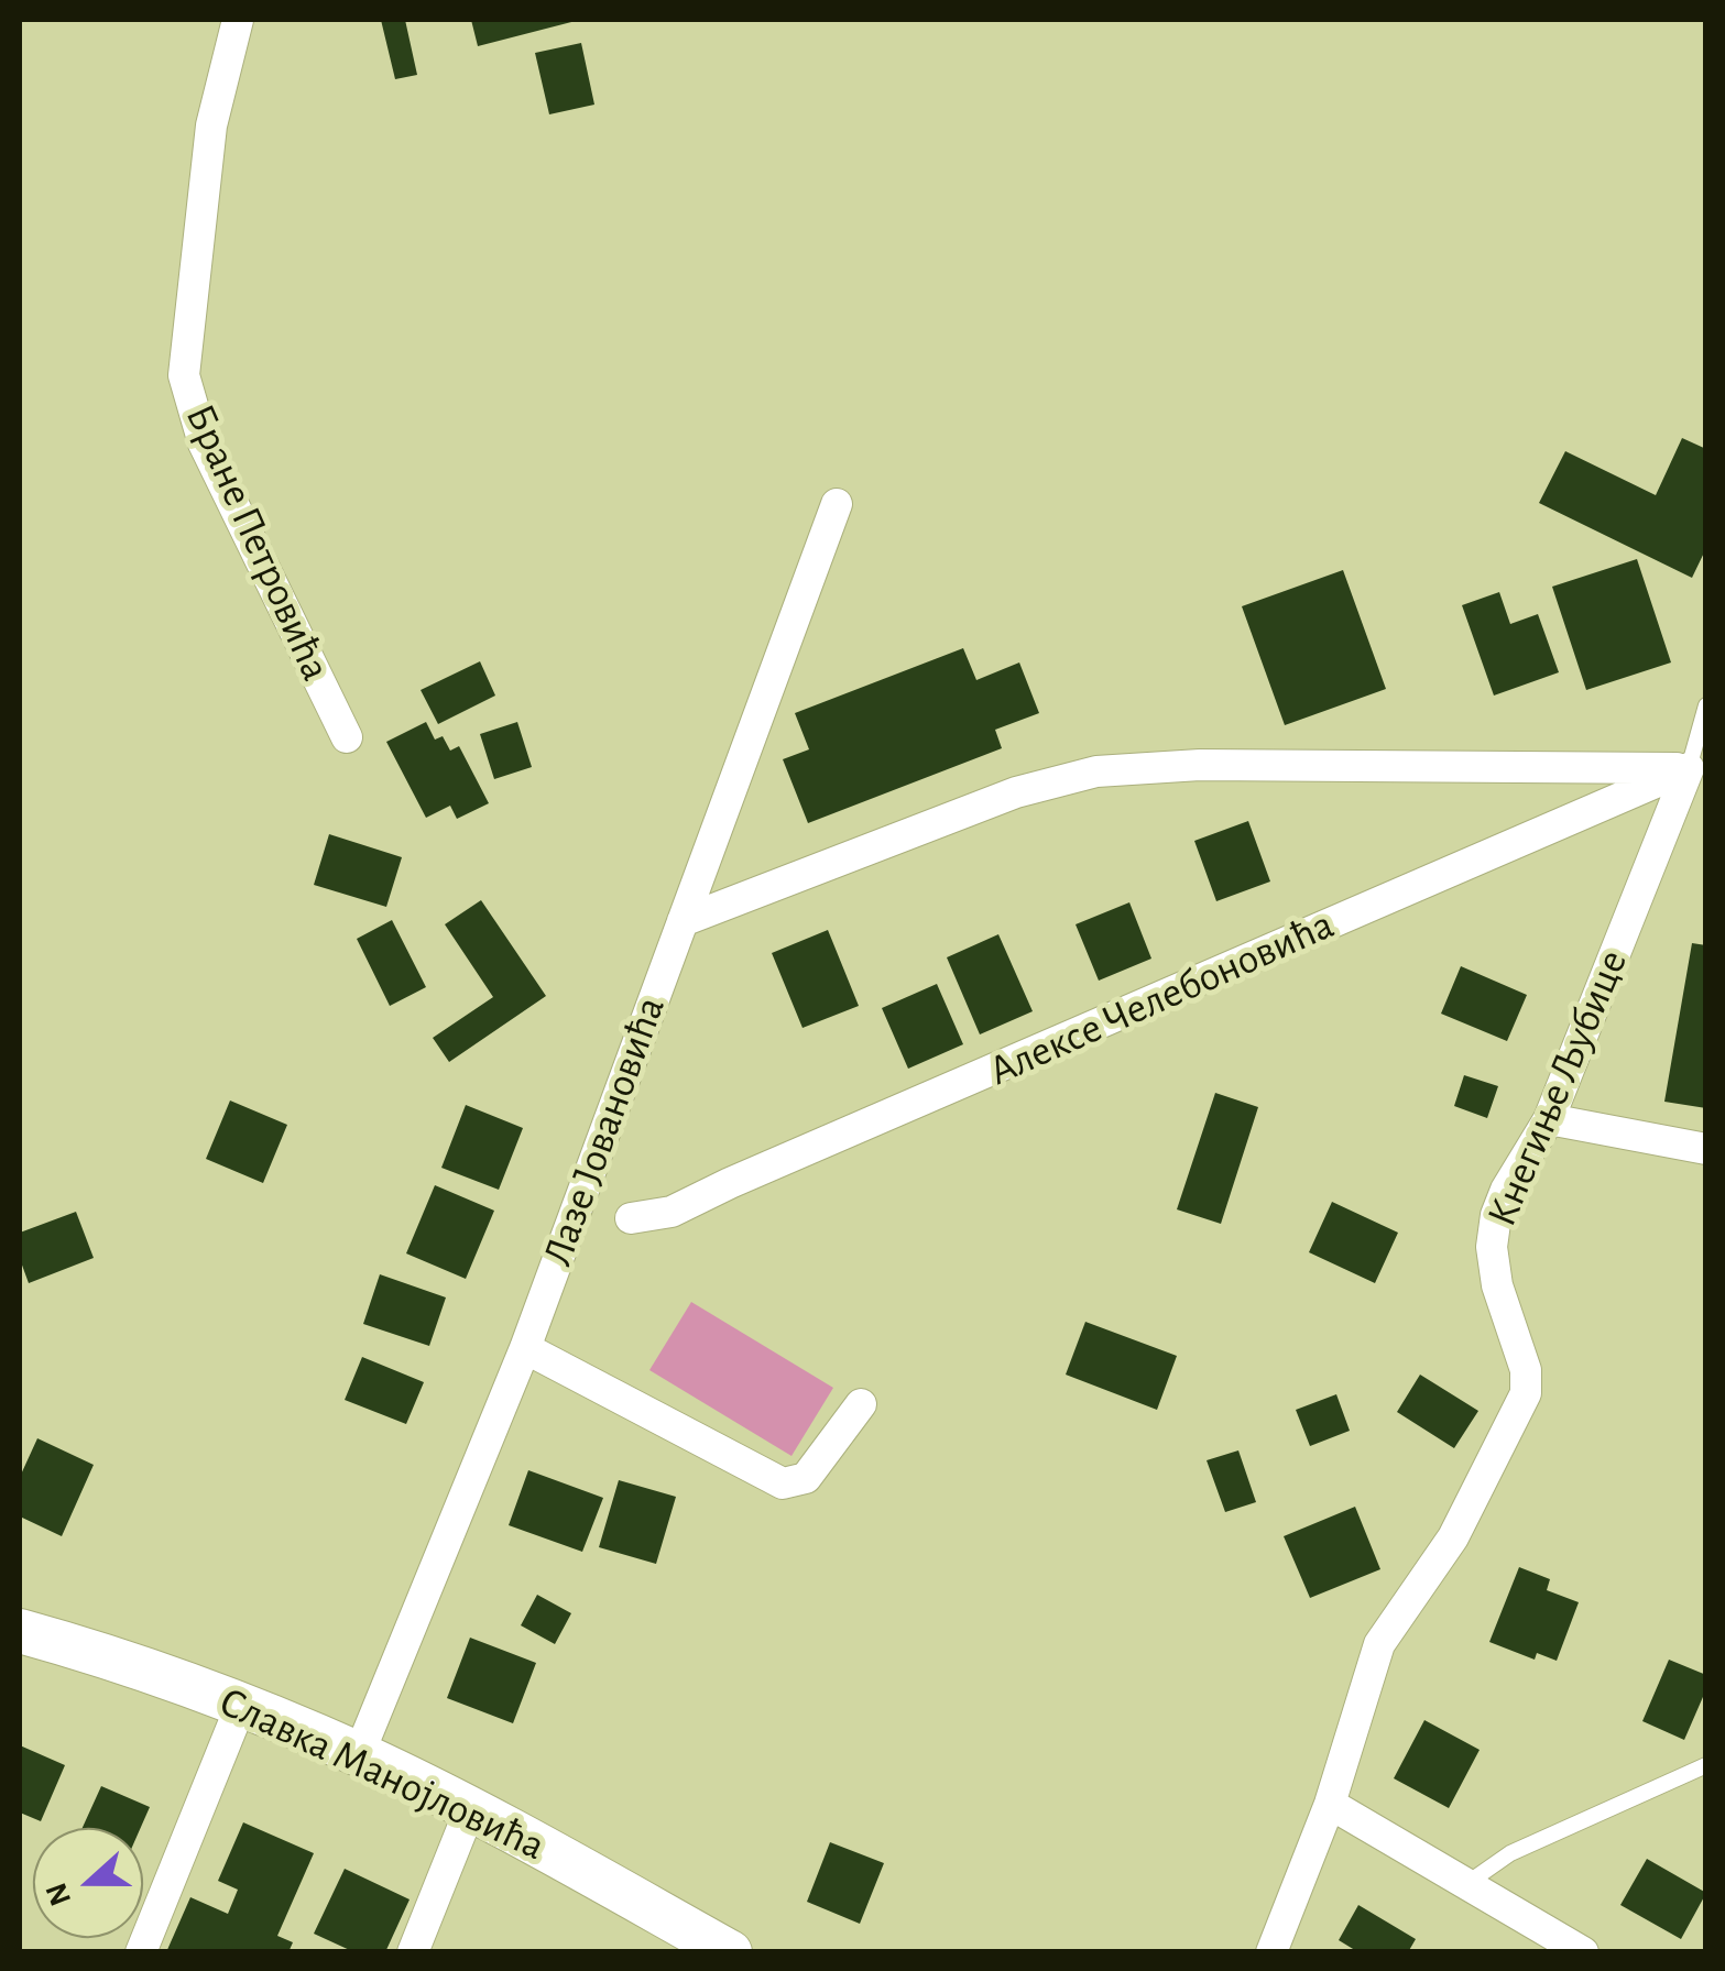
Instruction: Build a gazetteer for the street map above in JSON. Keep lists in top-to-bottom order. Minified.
{"streets":{"main road":["Славка Манојловића"],"street":["Бране Петровића","Алексе Челебоновића","Кнегиње Љубице","Лазе Јовановића"]},"crossings":[["Алексе Челебоновића","Кнегиње Љубице"],["Лазе Јовановића","Славка Манојловића"]],"north":"left"}
